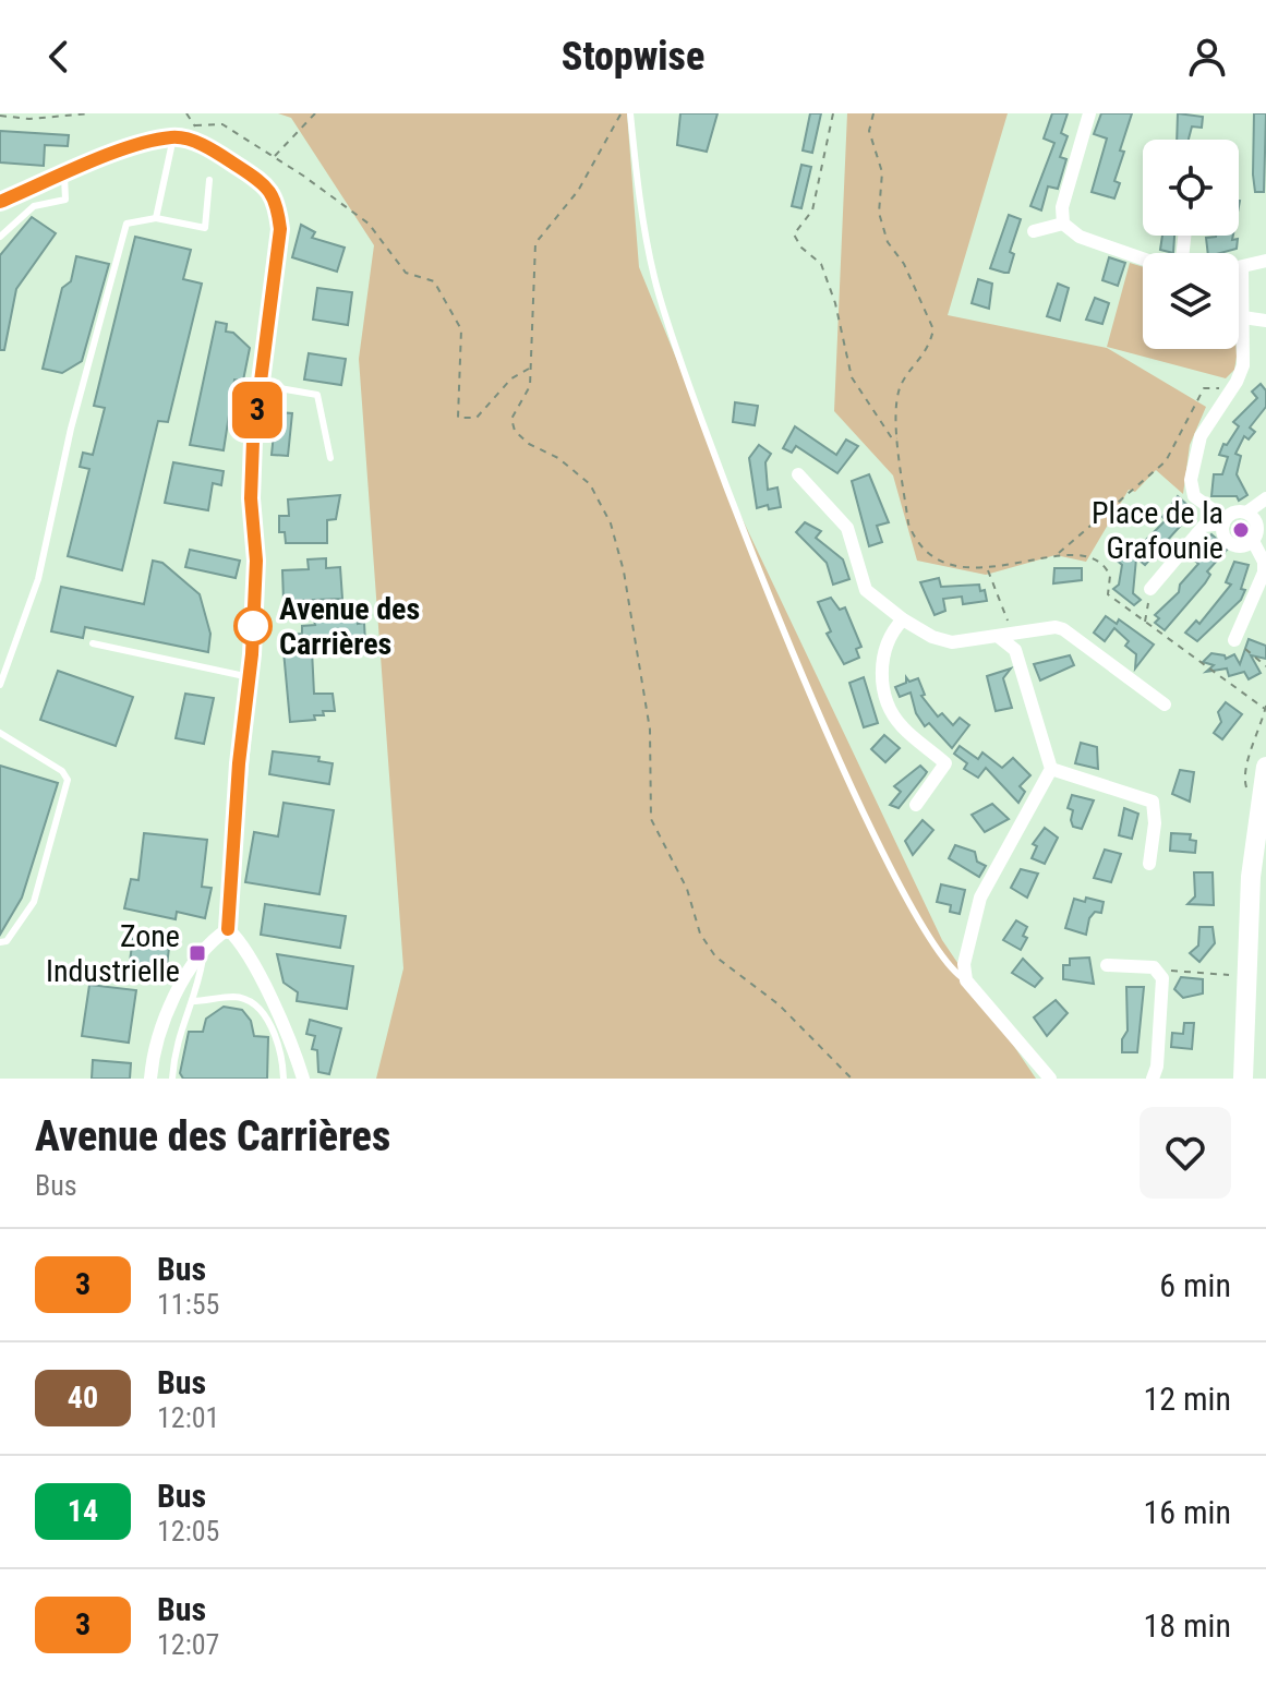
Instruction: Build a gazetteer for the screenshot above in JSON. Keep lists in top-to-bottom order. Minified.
{"places":{"other":["Place de la Grafounie","Avenue des Carrières"],"transit":["Zone Industrielle"]},"lines":["bus line 3"],"page":{"header":"Stopwise","on_map":"3","heading":["Avenue des Carrières","Bus"],"list":[{"mark":"3","name":"Bus","note":"11:55","value":"6 min"},{"mark":"40","name":"Bus","note":"12:01","value":"12 min"},{"mark":"14","name":"Bus","note":"12:05","value":"16 min"},{"mark":"3","name":"Bus","note":"12:07","value":"18 min"}]}}
